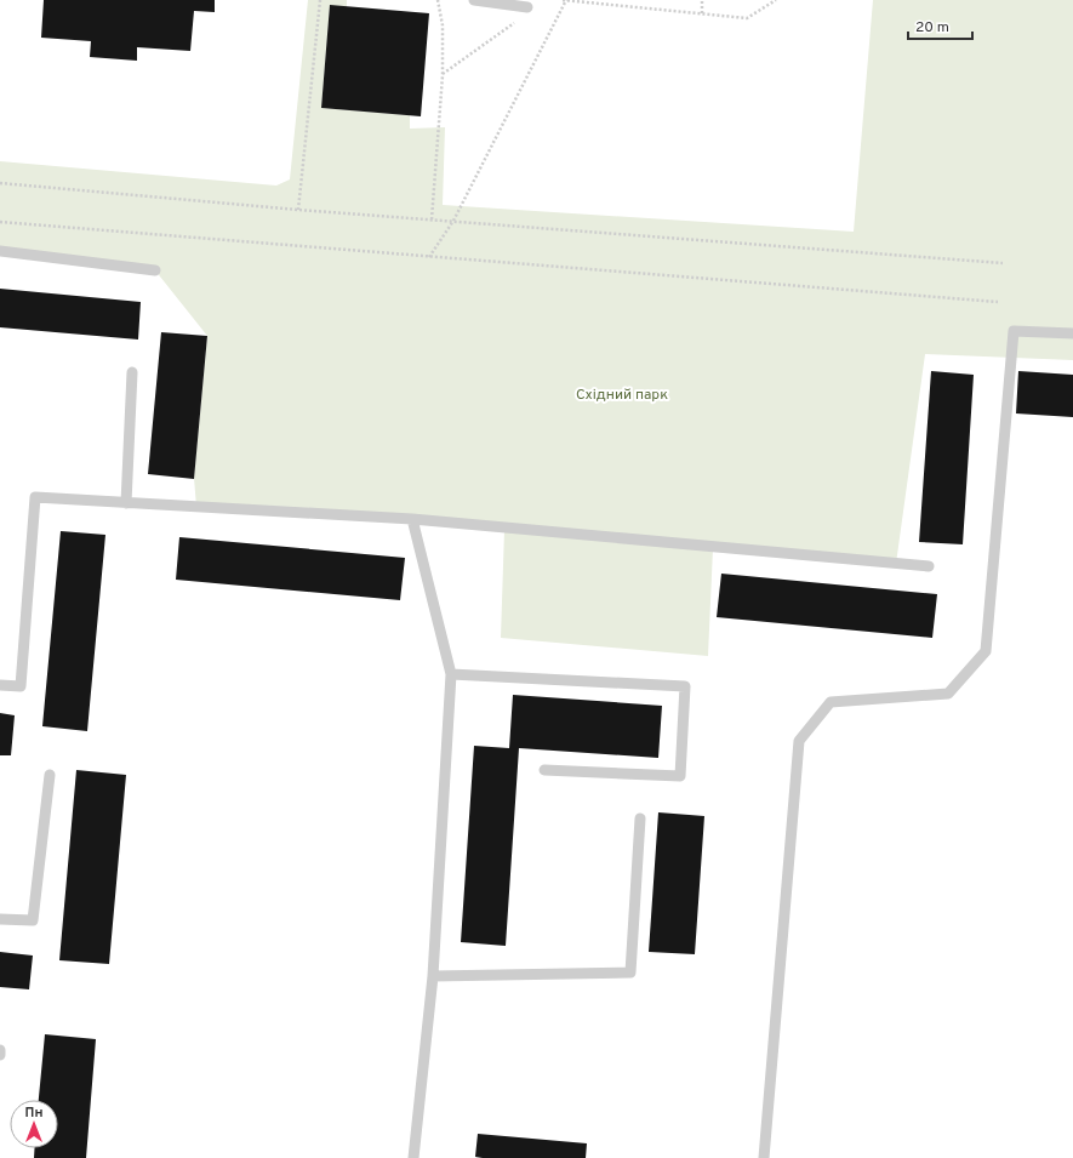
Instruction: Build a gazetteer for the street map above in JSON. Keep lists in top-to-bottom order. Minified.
{"parks":["Східний парк"],"scale_bar":"20 m","north":"top"}
